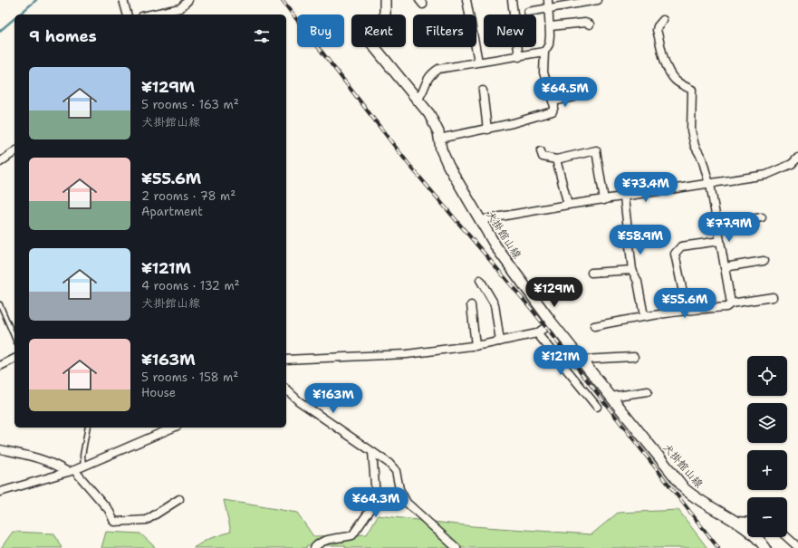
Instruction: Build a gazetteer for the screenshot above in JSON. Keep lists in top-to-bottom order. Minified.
{"streets":{"main road":["犬掛館山線"]},"page":{"chip":["Buy","Rent","Filters","New"],"heading":"9 homes","list":[{"name":"¥129M","note":"5 rooms · 163 m² · 犬掛館山線"},{"name":"¥55.6M","note":"2 rooms · 78 m² · Apartment"},{"name":"¥121M","note":"4 rooms · 132 m² · 犬掛館山線"},{"name":"¥163M","note":"5 rooms · 158 m² · House"}],"price":["¥64.5M","¥73.4M","¥77.9M","¥58.9M","¥129M","¥55.6M","¥121M","¥163M","¥64.3M"],"map_buttons":["+","−"]}}
